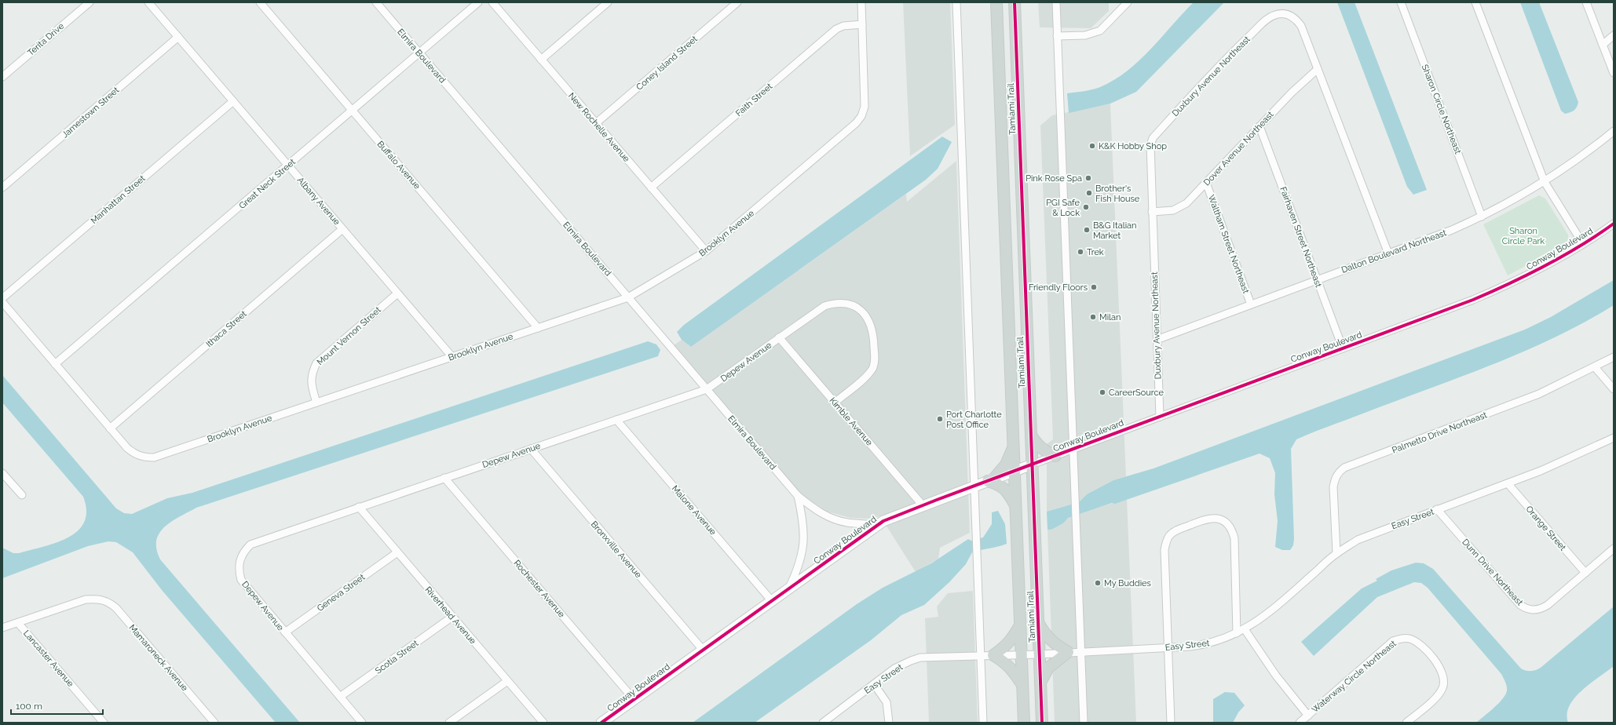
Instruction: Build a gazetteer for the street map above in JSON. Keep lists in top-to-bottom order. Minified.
{"streets":{"main road":["Tamiami Trail"],"street":["Terita Drive","Elmira Boulevard","Coney Island Street","Duxbury Avenue Northeast","Faith Street","Sharon Circle Northeast","Jamestown Street","New Rochelle Avenue","Dover Avenue Northeast","Buffalo Avenue","Great Neck Street","Manhattan Street","Albany Avenue","Brooklyn Avenue","Fairhaven Street Northeast","Waltham Street Northeast","Conway Boulevard","Dalton Boulevard Northeast","Ithaca Street","Mount Vernon Street","Depew Avenue","Kimble Avenue","Palmetto Drive Northeast","Malone Avenue","Easy Street","Orange Street","Bronxville Avenue","Dunn Drive Northeast","Rochester Avenue","Geneva Street","Riverhead Avenue","Scotia Street","Mamaroneck Avenue","Lancaster Avenue","Waterway Circle Northeast"]},"crossings":[["Elmira Boulevard","Great Neck Street"],["Elmira Boulevard","Brooklyn Avenue"],["Elmira Boulevard","Conway Boulevard"],["Elmira Boulevard","Depew Avenue"],["Coney Island Street","New Rochelle Avenue"],["Duxbury Avenue Northeast","Dover Avenue Northeast"],["Duxbury Avenue Northeast","Conway Boulevard"],["Duxbury Avenue Northeast","Dalton Boulevard Northeast"],["Faith Street","New Rochelle Avenue"],["Faith Street","Brooklyn Avenue"],["Tamiami Trail","Conway Boulevard"],["Tamiami Trail","Easy Street"],["Sharon Circle Northeast","Dalton Boulevard Northeast"],["Jamestown Street","Albany Avenue"],["New Rochelle Avenue","Brooklyn Avenue"],["Dover Avenue Northeast","Fairhaven Street Northeast"],["Dover Avenue Northeast","Waltham Street Northeast"],["Buffalo Avenue","Great Neck Street"],["Buffalo Avenue","Brooklyn Avenue"],["Great Neck Street","Albany Avenue"],["Great Neck Street","Brooklyn Avenue"],["Manhattan Street","Albany Avenue"],["Albany Avenue","Brooklyn Avenue"],["Albany Avenue","Ithaca Street"],["Albany Avenue","Mount Vernon Street"],["Brooklyn Avenue","Ithaca Street"],["Brooklyn Avenue","Mount Vernon Street"],["Fairhaven Street Northeast","Conway Boulevard"],["Fairhaven Street Northeast","Dalton Boulevard Northeast"],["Waltham Street Northeast","Dalton Boulevard Northeast"],["Conway Boulevard","Kimble Avenue"],["Conway Boulevard","Malone Avenue"],["Conway Boulevard","Bronxville Avenue"],["Conway Boulevard","Rochester Avenue"],["Depew Avenue","Kimble Avenue"],["Depew Avenue","Malone Avenue"],["Depew Avenue","Bronxville Avenue"],["Depew Avenue","Rochester Avenue"],["Depew Avenue","Geneva Street"],["Depew Avenue","Riverhead Avenue"],["Depew Avenue","Scotia Street"],["Palmetto Drive Northeast","Easy Street"],["Easy Street","Orange Street"],["Easy Street","Dunn Drive Northeast"],["Orange Street","Dunn Drive Northeast"],["Geneva Street","Riverhead Avenue"],["Riverhead Avenue","Scotia Street"],["Mamaroneck Avenue","Lancaster Avenue"]],"parks":["Sharon Circle Park"],"places":["K&K Hobby Shop","Pink Rose Spa","Brother's Fish House","PGI Safe & Lock","B&G Italian Market","Trek","Friendly Floors","Milan","CareerSource","Port Charlotte Post Office","My Buddies"],"scale_bar":"100 m"}
